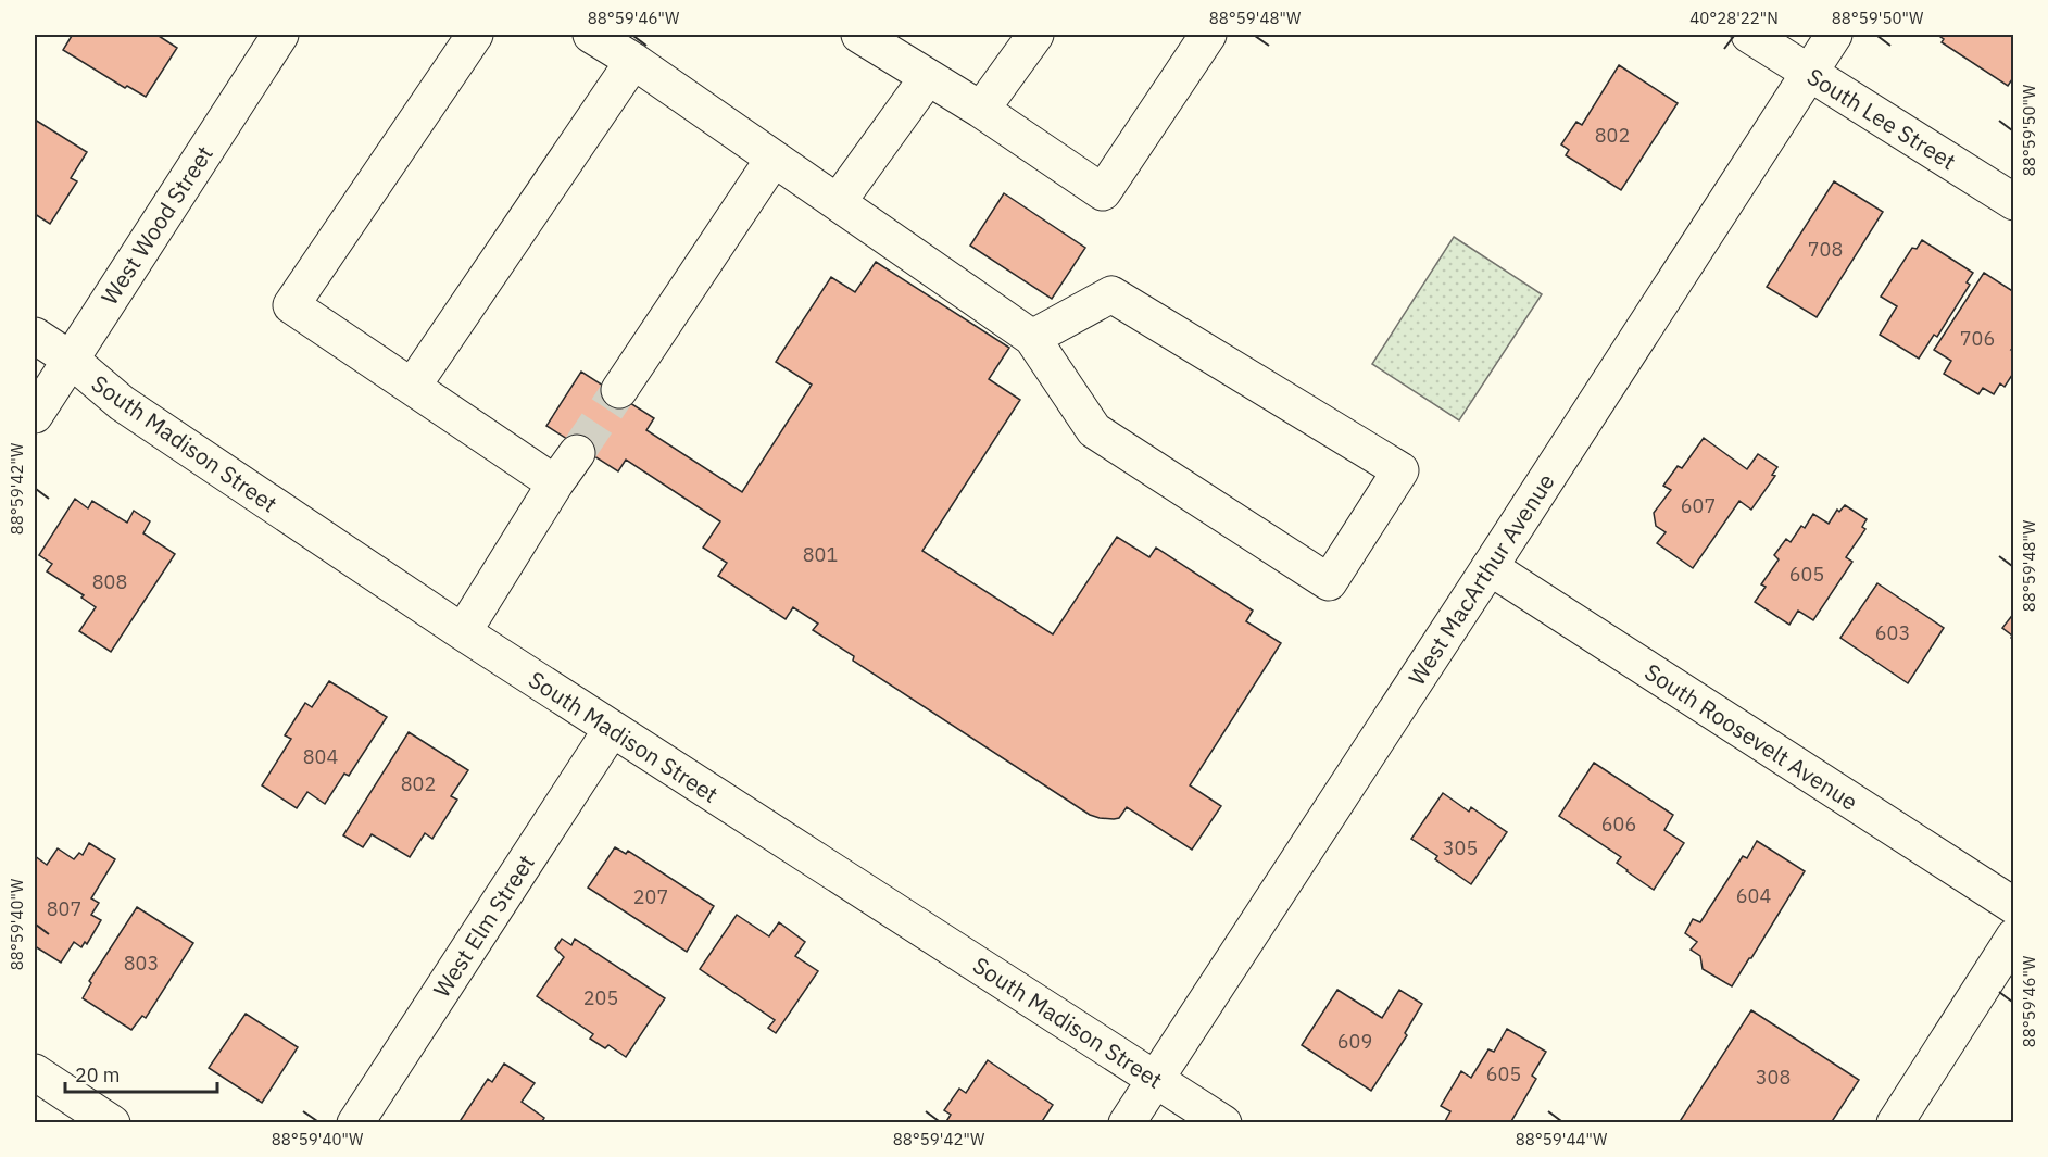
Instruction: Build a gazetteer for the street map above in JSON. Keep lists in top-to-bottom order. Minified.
{"streets":{"street":["South Lee Street","West Wood Street","South Madison Street","West MacArthur Avenue","South Roosevelt Avenue","West Elm Street"]},"crossings":[["South Lee Street","West MacArthur Avenue"],["West Wood Street","South Madison Street"],["South Madison Street","West MacArthur Avenue"],["South Madison Street","West Elm Street"],["West MacArthur Avenue","South Roosevelt Avenue"]],"house_numbers":["802","708","706","607","801","605","808","603","804","802","606","305","604","207","807","803","205","609","605","308"],"scale_bar":"20 m","coordinates":["88°59'46\"W","88°59'48\"W","40°28'22\"N","88°59'50\"W","88°59'42\"W","88°59'40\"W","88°59'44\"W"]}
